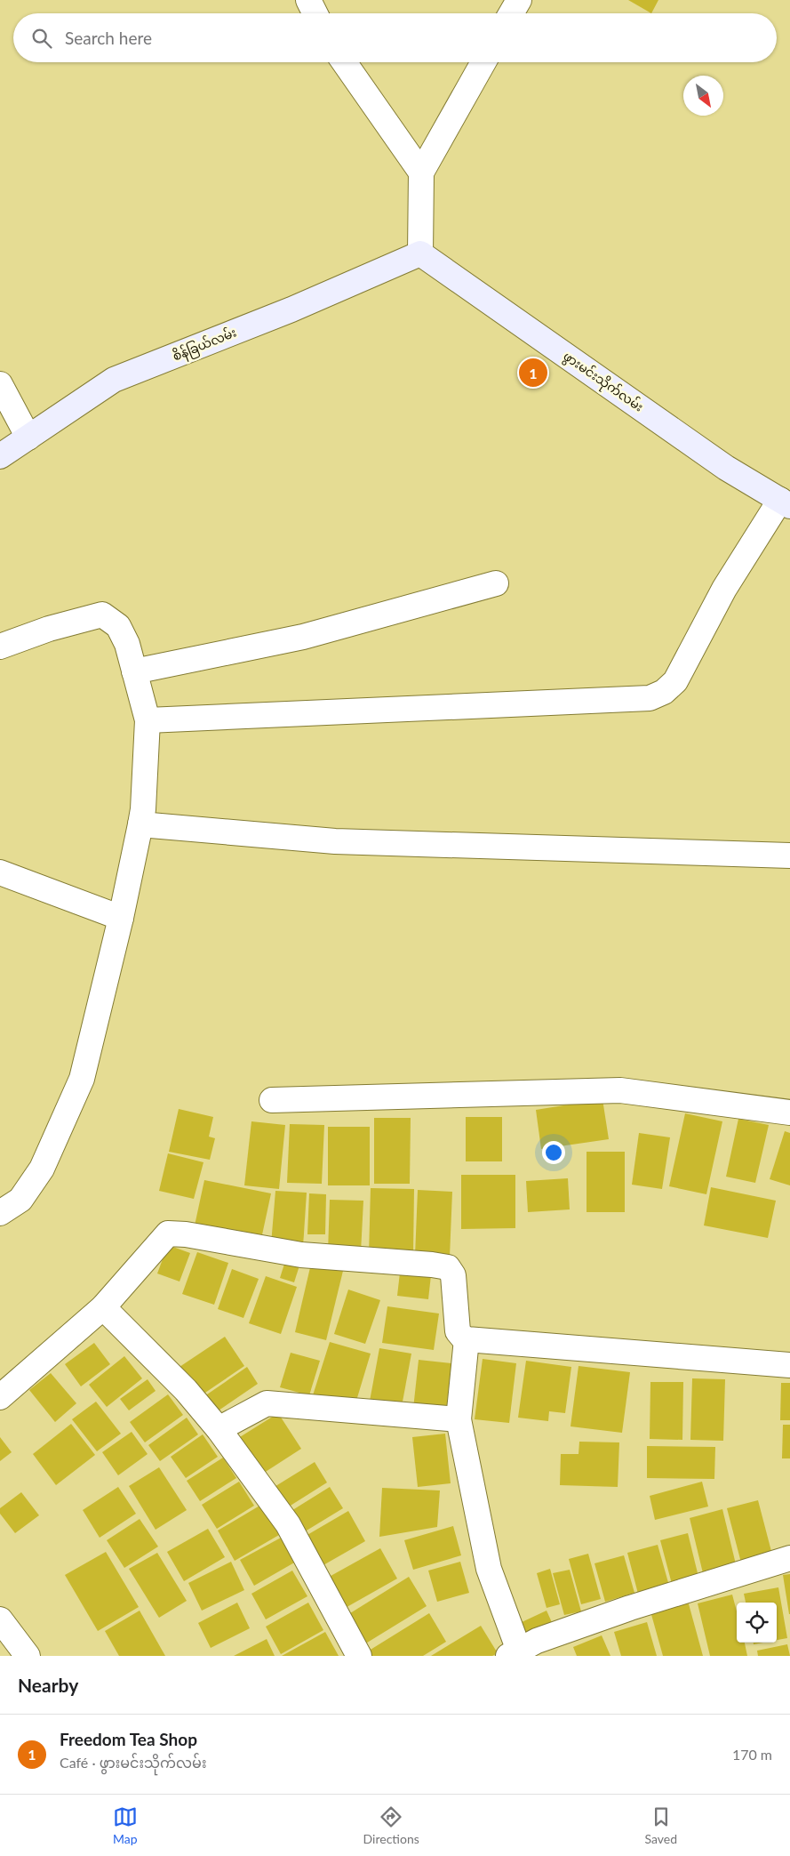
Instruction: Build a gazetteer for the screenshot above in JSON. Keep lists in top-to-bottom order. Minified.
{"streets":{"street":["စိန်ခြယ်လမ်း","ဖွားမင်းသိုက်လမ်း"]},"crossings":[["စိန်ခြယ်လမ်း","ဖွားမင်းသိုက်လမ်း"]],"north":"bottom right","page":{"search":"Search here","pins":"1","heading":"Nearby","list":[{"mark":"1","name":"Freedom Tea Shop","note":"Café · ဖွားမင်းသိုက်လမ်း","value":"170 m"}],"nav":["Map","Directions","Saved"]}}
